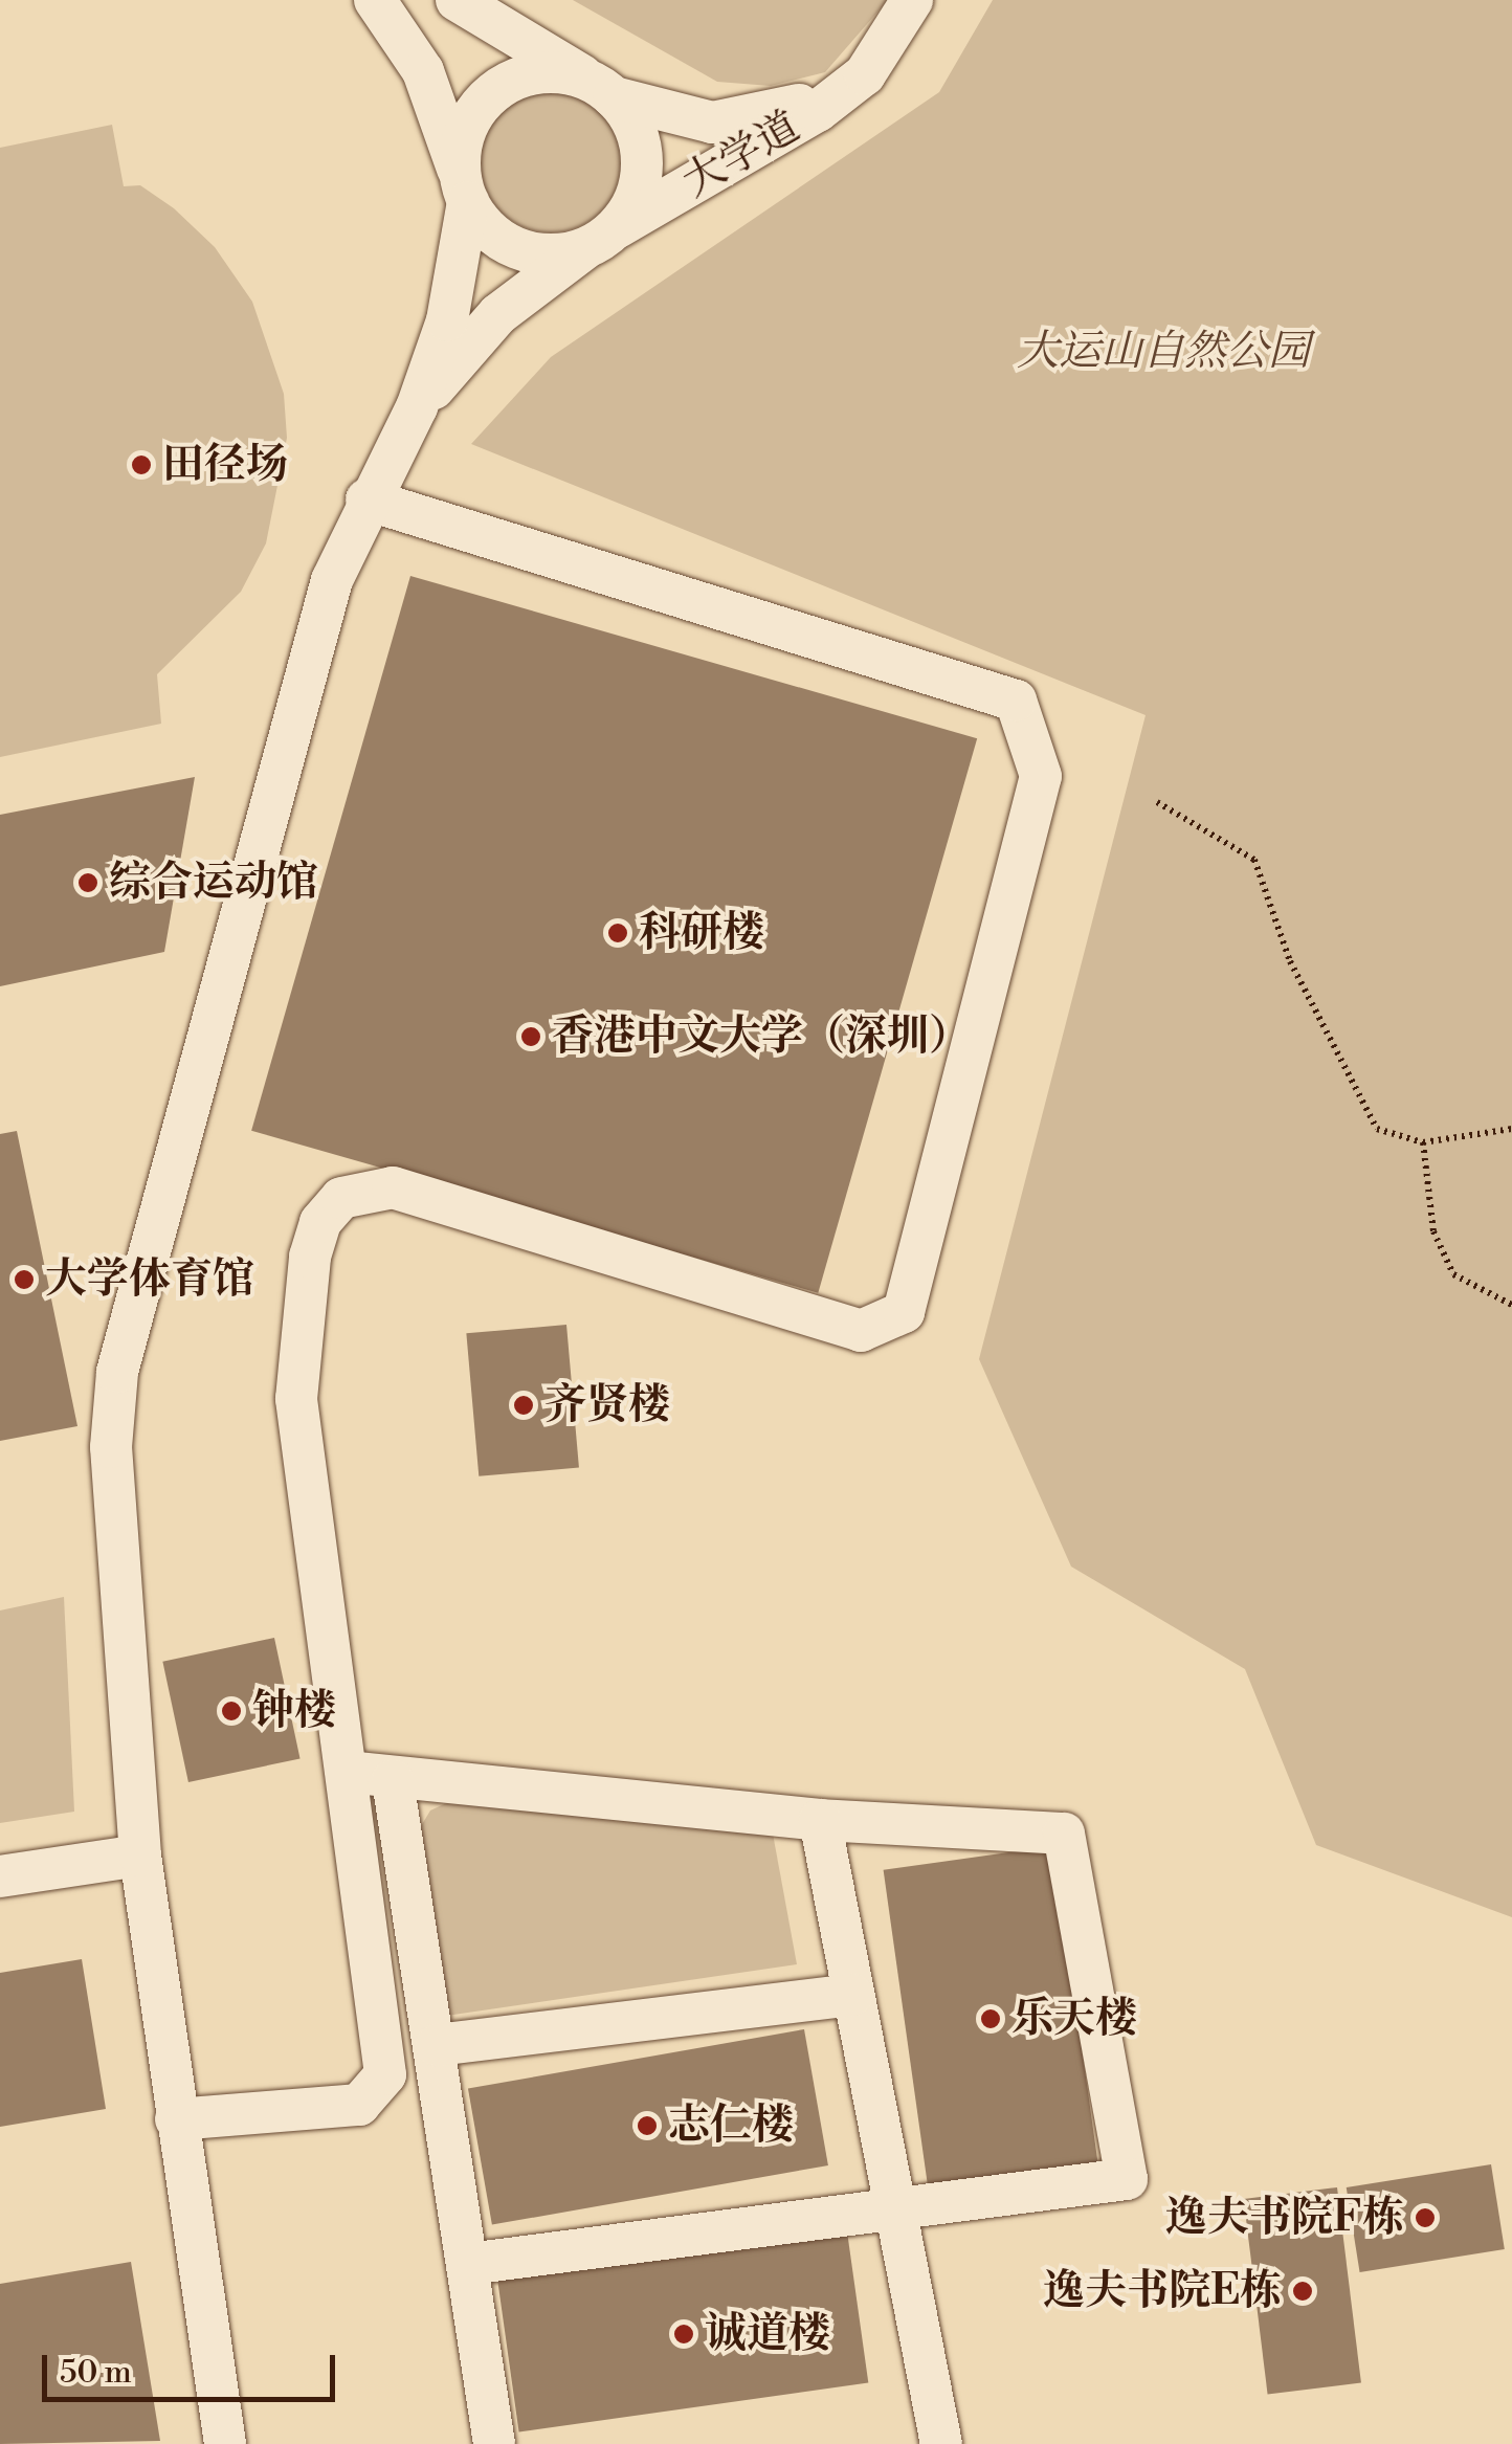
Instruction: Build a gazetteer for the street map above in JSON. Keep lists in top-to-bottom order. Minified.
{"streets":{"street":["大学道"]},"parks":["大运山自然公园"],"places":["田径场","综合运动馆","科研楼","香港中文大学（深圳）","大学体育馆","齐贤楼","钟楼","乐天楼","志仁楼","逸夫书院F栋","逸夫书院E栋","诚道楼"],"scale_bar":"50 m"}
